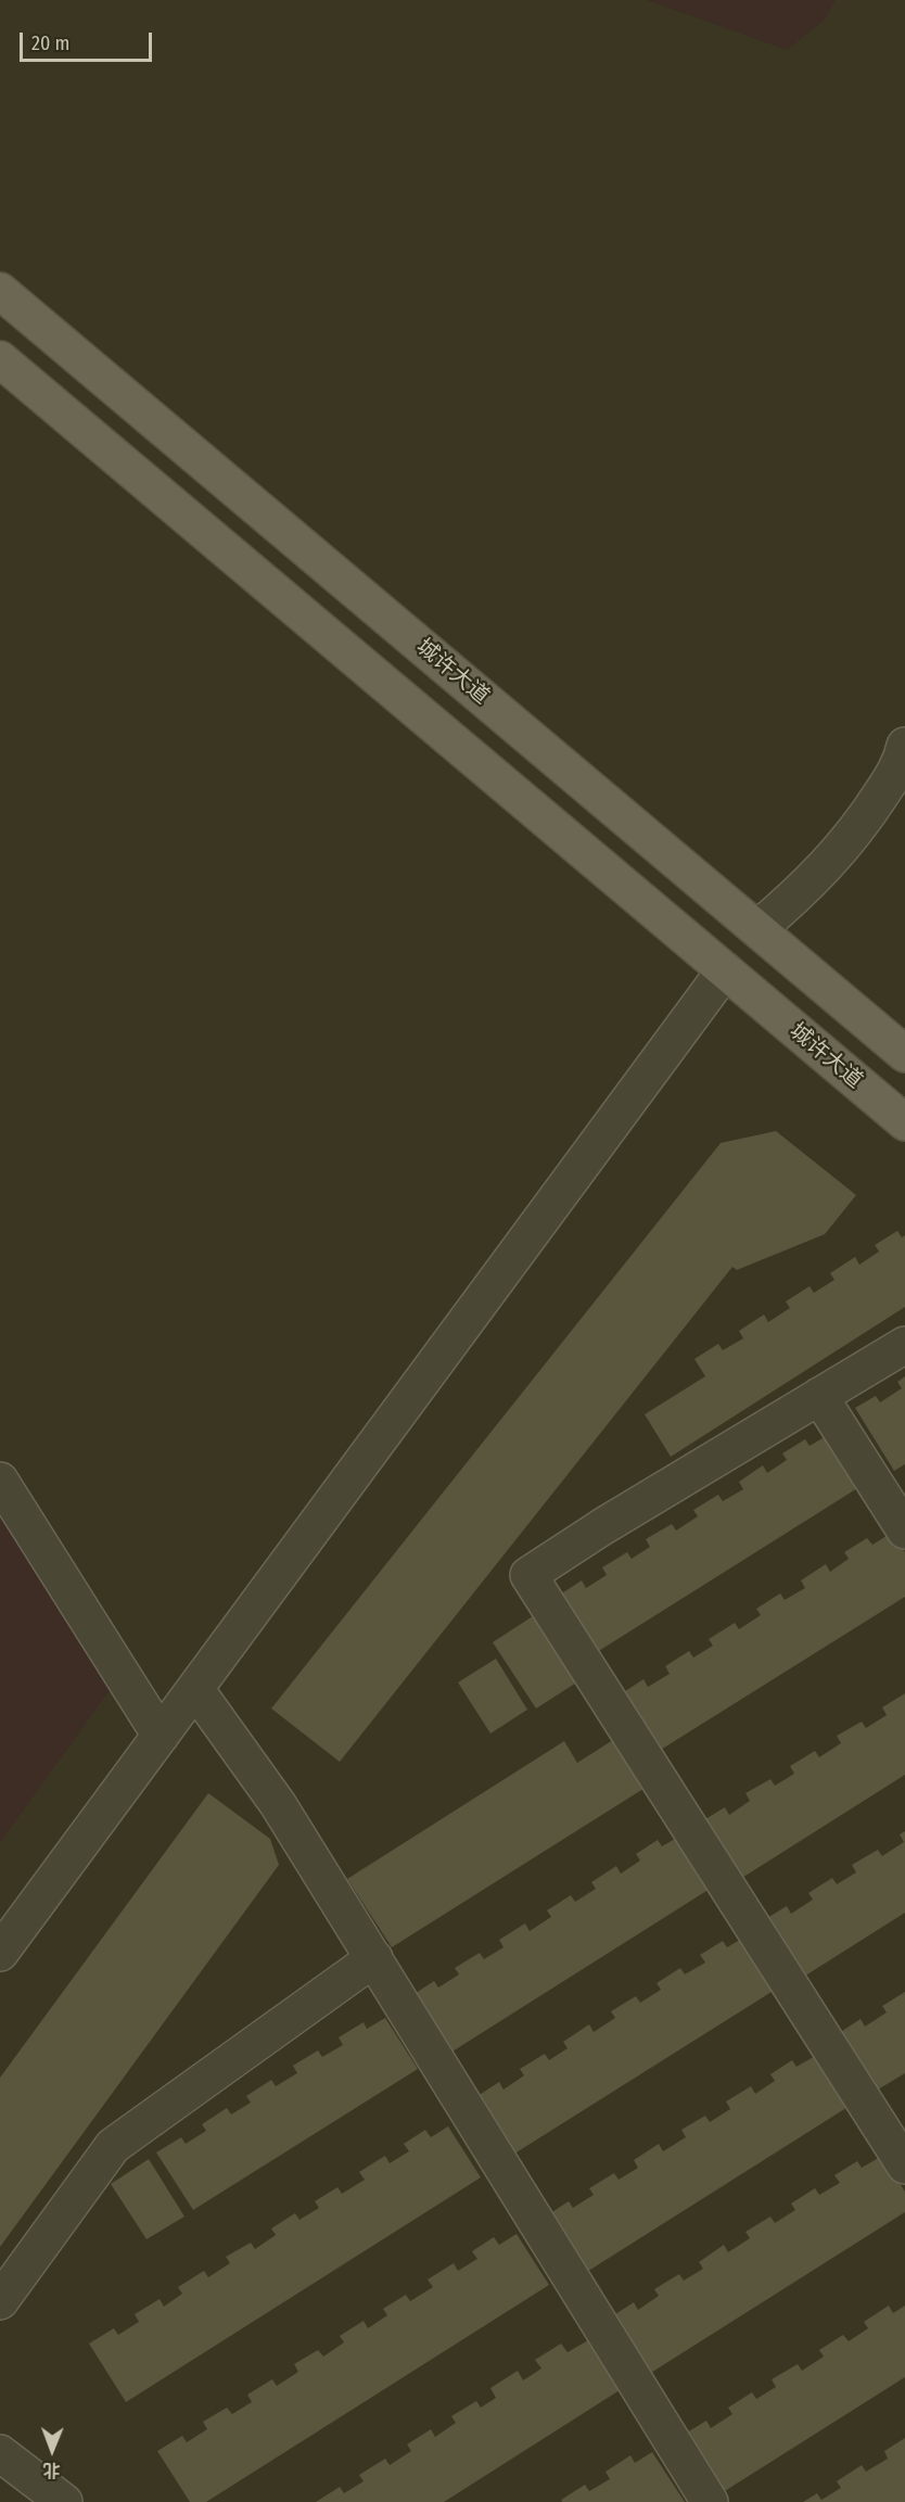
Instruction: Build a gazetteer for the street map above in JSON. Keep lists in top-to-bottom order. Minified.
{"streets":{"main road":["城许大道"]},"scale_bar":"20 m","north":"bottom"}
